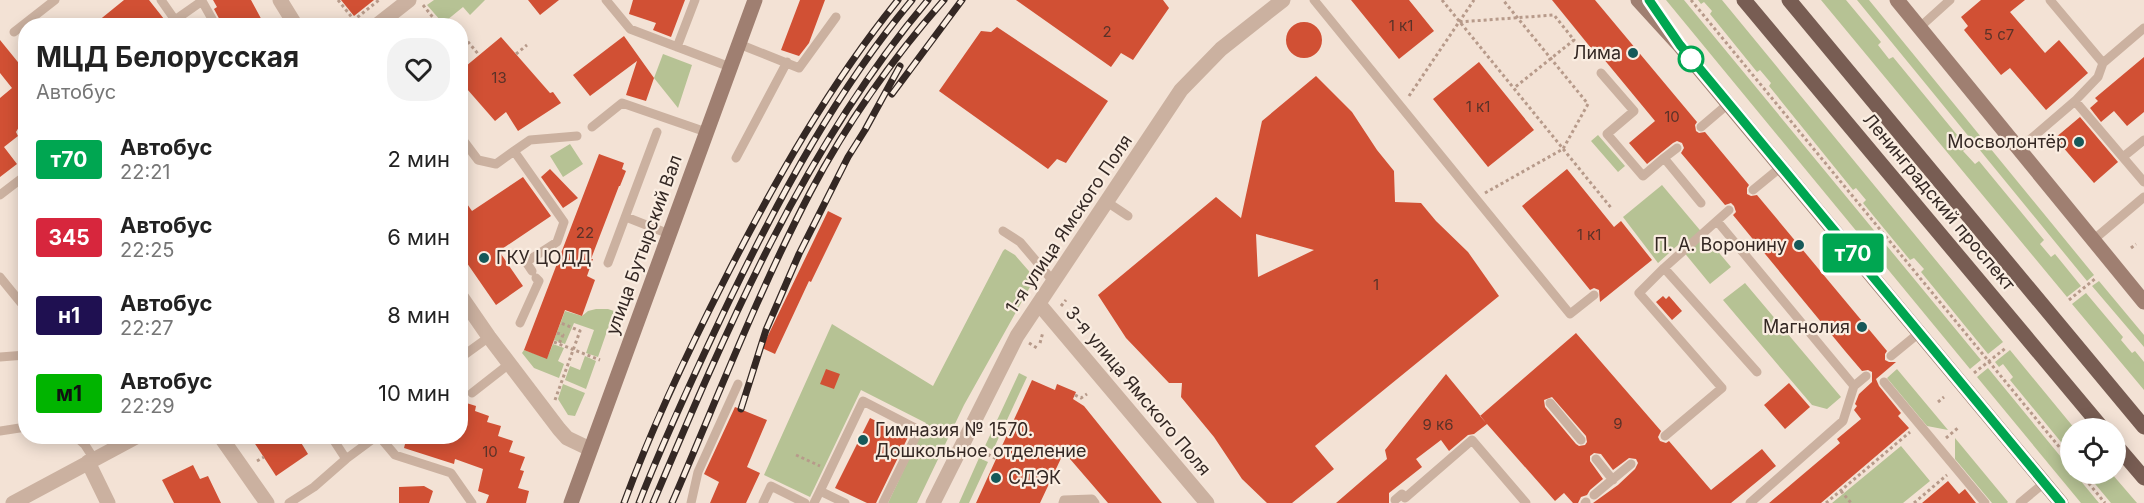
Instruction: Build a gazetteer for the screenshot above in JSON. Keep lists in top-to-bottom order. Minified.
{"streets":{"main road":["Ленинградский проспект","улица Бутырский Вал"],"street":["1-я улица Ямского Поля","3-я улица Ямского Поля"]},"crossings":[["1-я улица Ямского Поля","3-я улица Ямского Поля"]],"places":["Лима","Мосволонтёр","П. А. Воронину","ГКУ ЦОДД","Магнолия","Гимназия № 1570. Дошкольное отделение","СДЭК"],"lines":["bus line т70"],"house_numbers":["1 к1","2","5 с7","13","1 к1","10","22","1 к1","1","9","9 к6","10"],"page":{"on_map":"т70","heading":["МЦД Белорусская","Автобус"],"list":[{"mark":"т70","name":"Автобус","note":"22:21","value":"2 мин"},{"mark":"345","name":"Автобус","note":"22:25","value":"6 мин"},{"mark":"н1","name":"Автобус","note":"22:27","value":"8 мин"},{"mark":"м1","name":"Автобус","note":"22:29","value":"10 мин"}]}}
